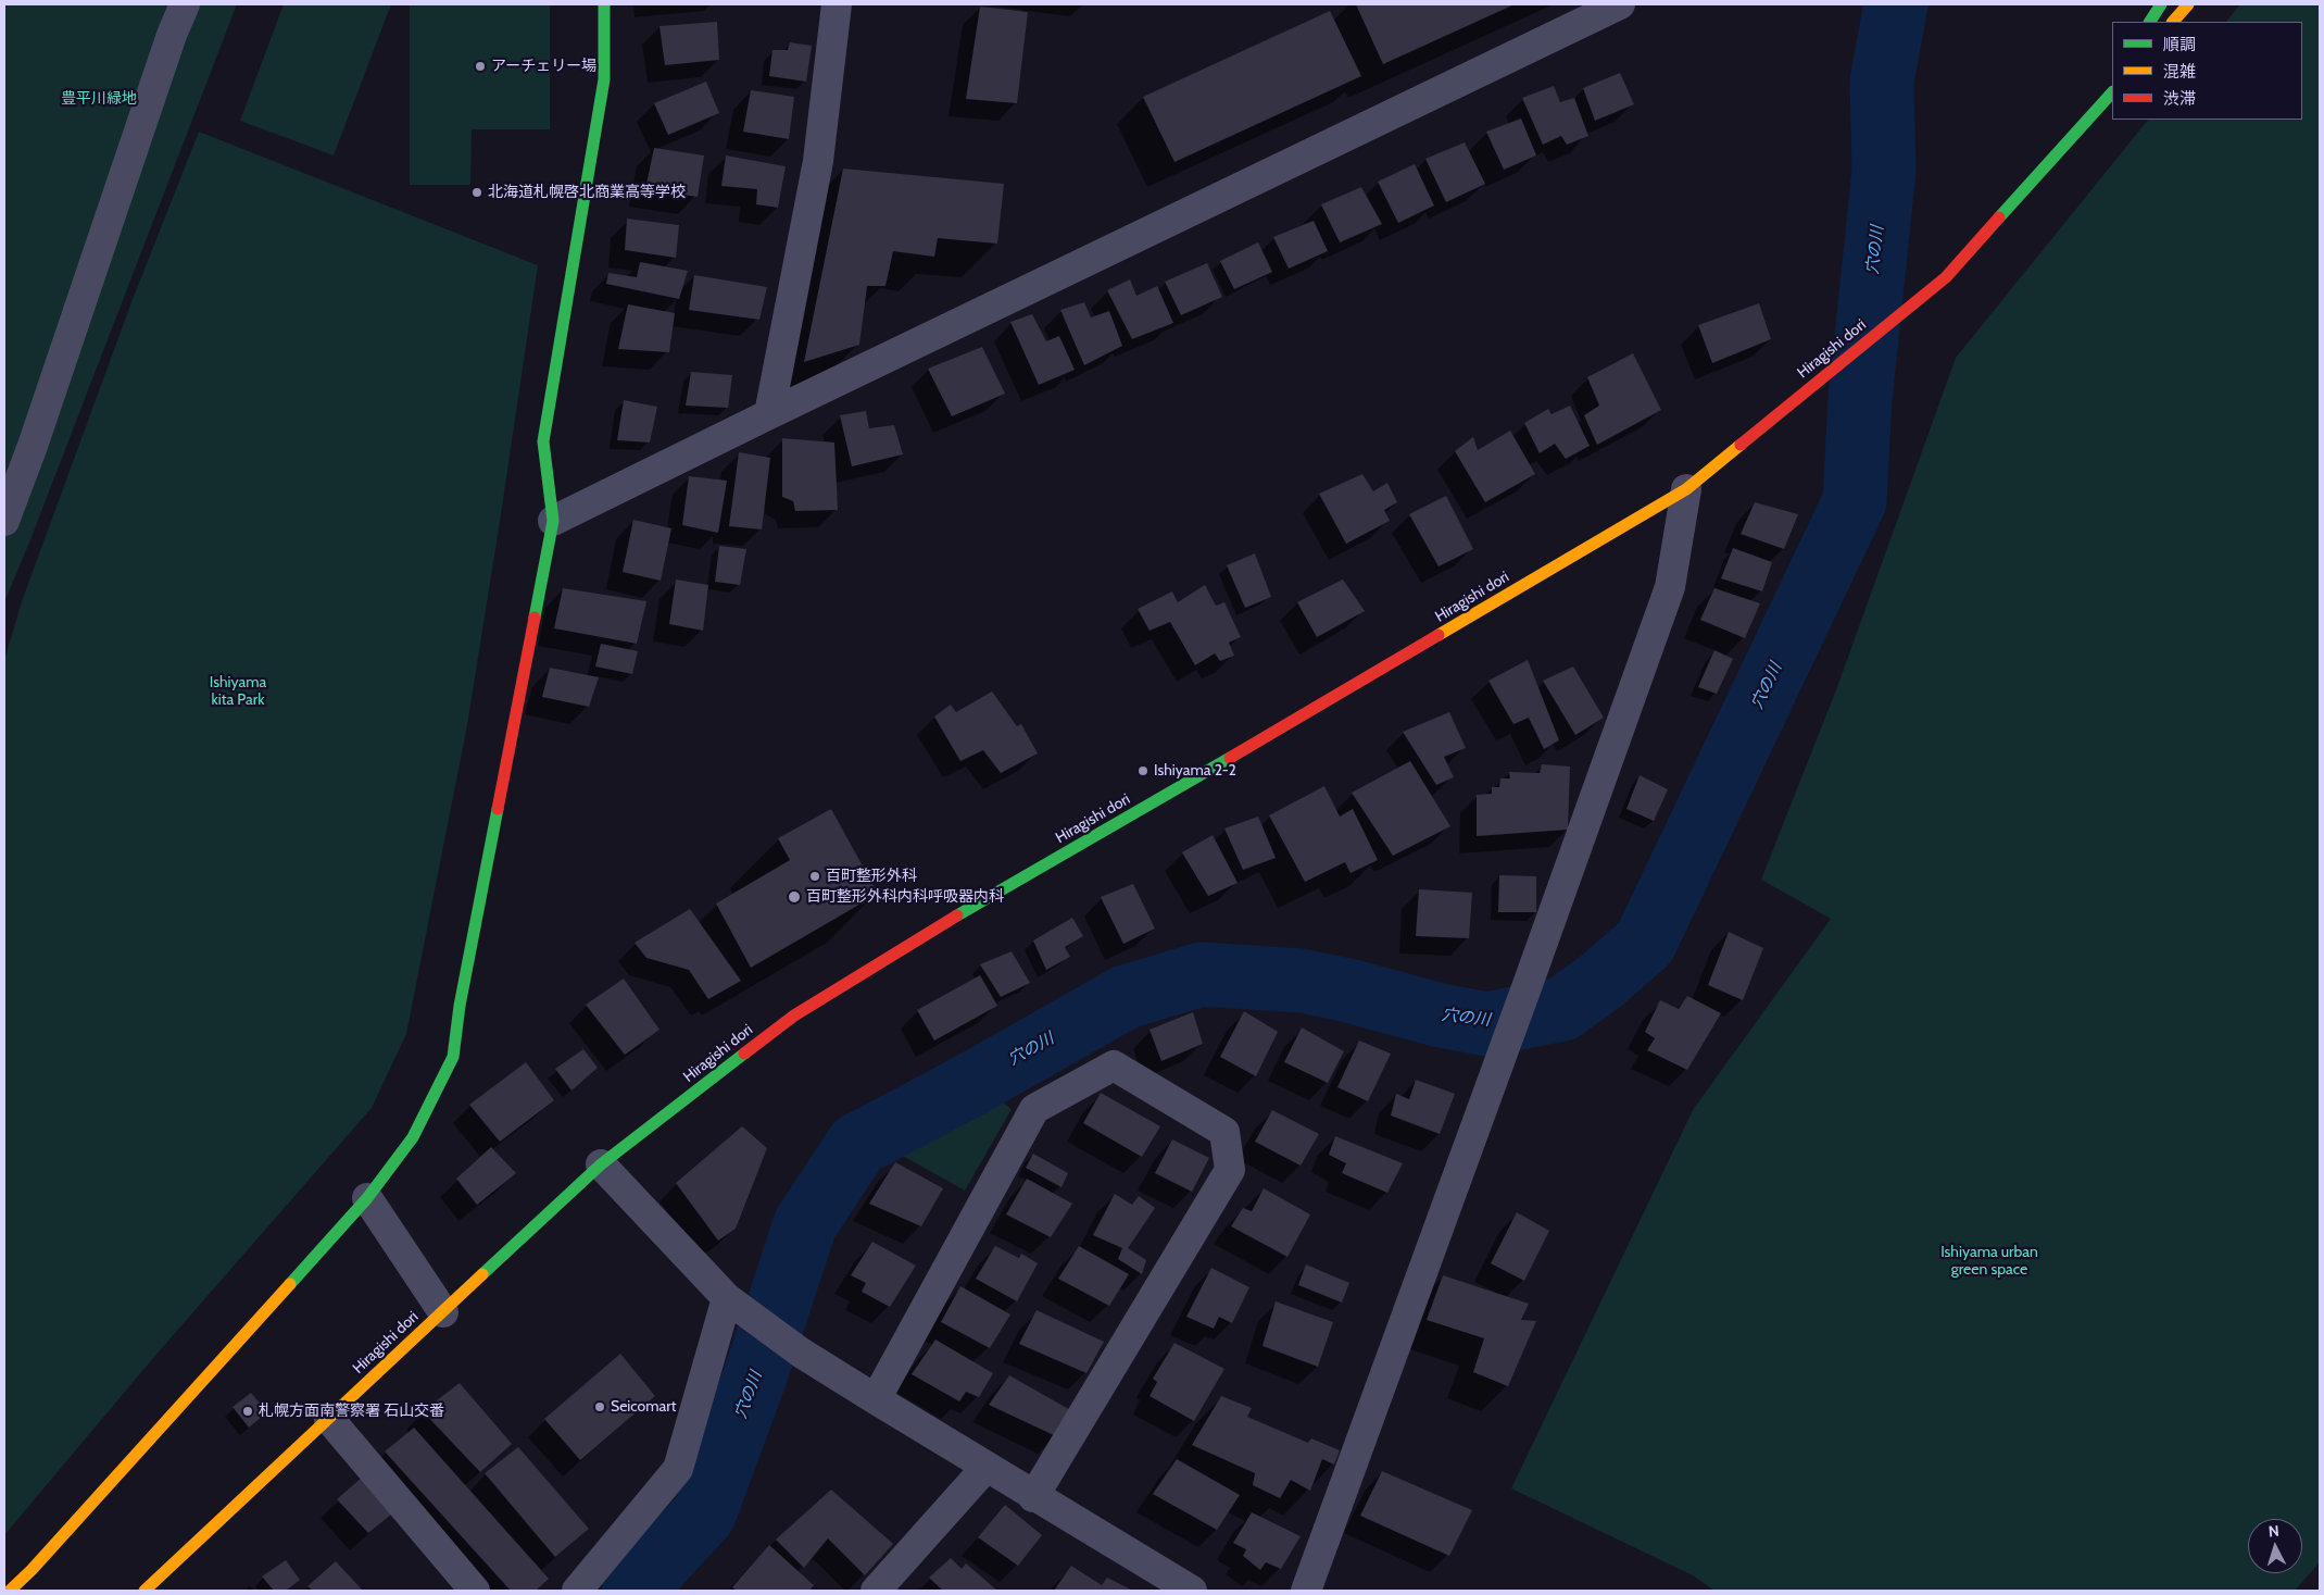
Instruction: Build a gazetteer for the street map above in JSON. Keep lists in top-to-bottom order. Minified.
{"streets":{"street":["Hiragishi dori"]},"water":["穴の川"],"parks":["豊平川緑地","Ishiyama kita Park","Ishiyama urban green space"],"places":["アーチェリー場","北海道札幌啓北商業高等学校","Ishiyama 2-2","百町整形外科","百町整形外科内科呼吸器内科","Seicomart","札幌方面南警察署 石山交番"],"legend":["順調","混雑","渋滞"],"north":"top"}
